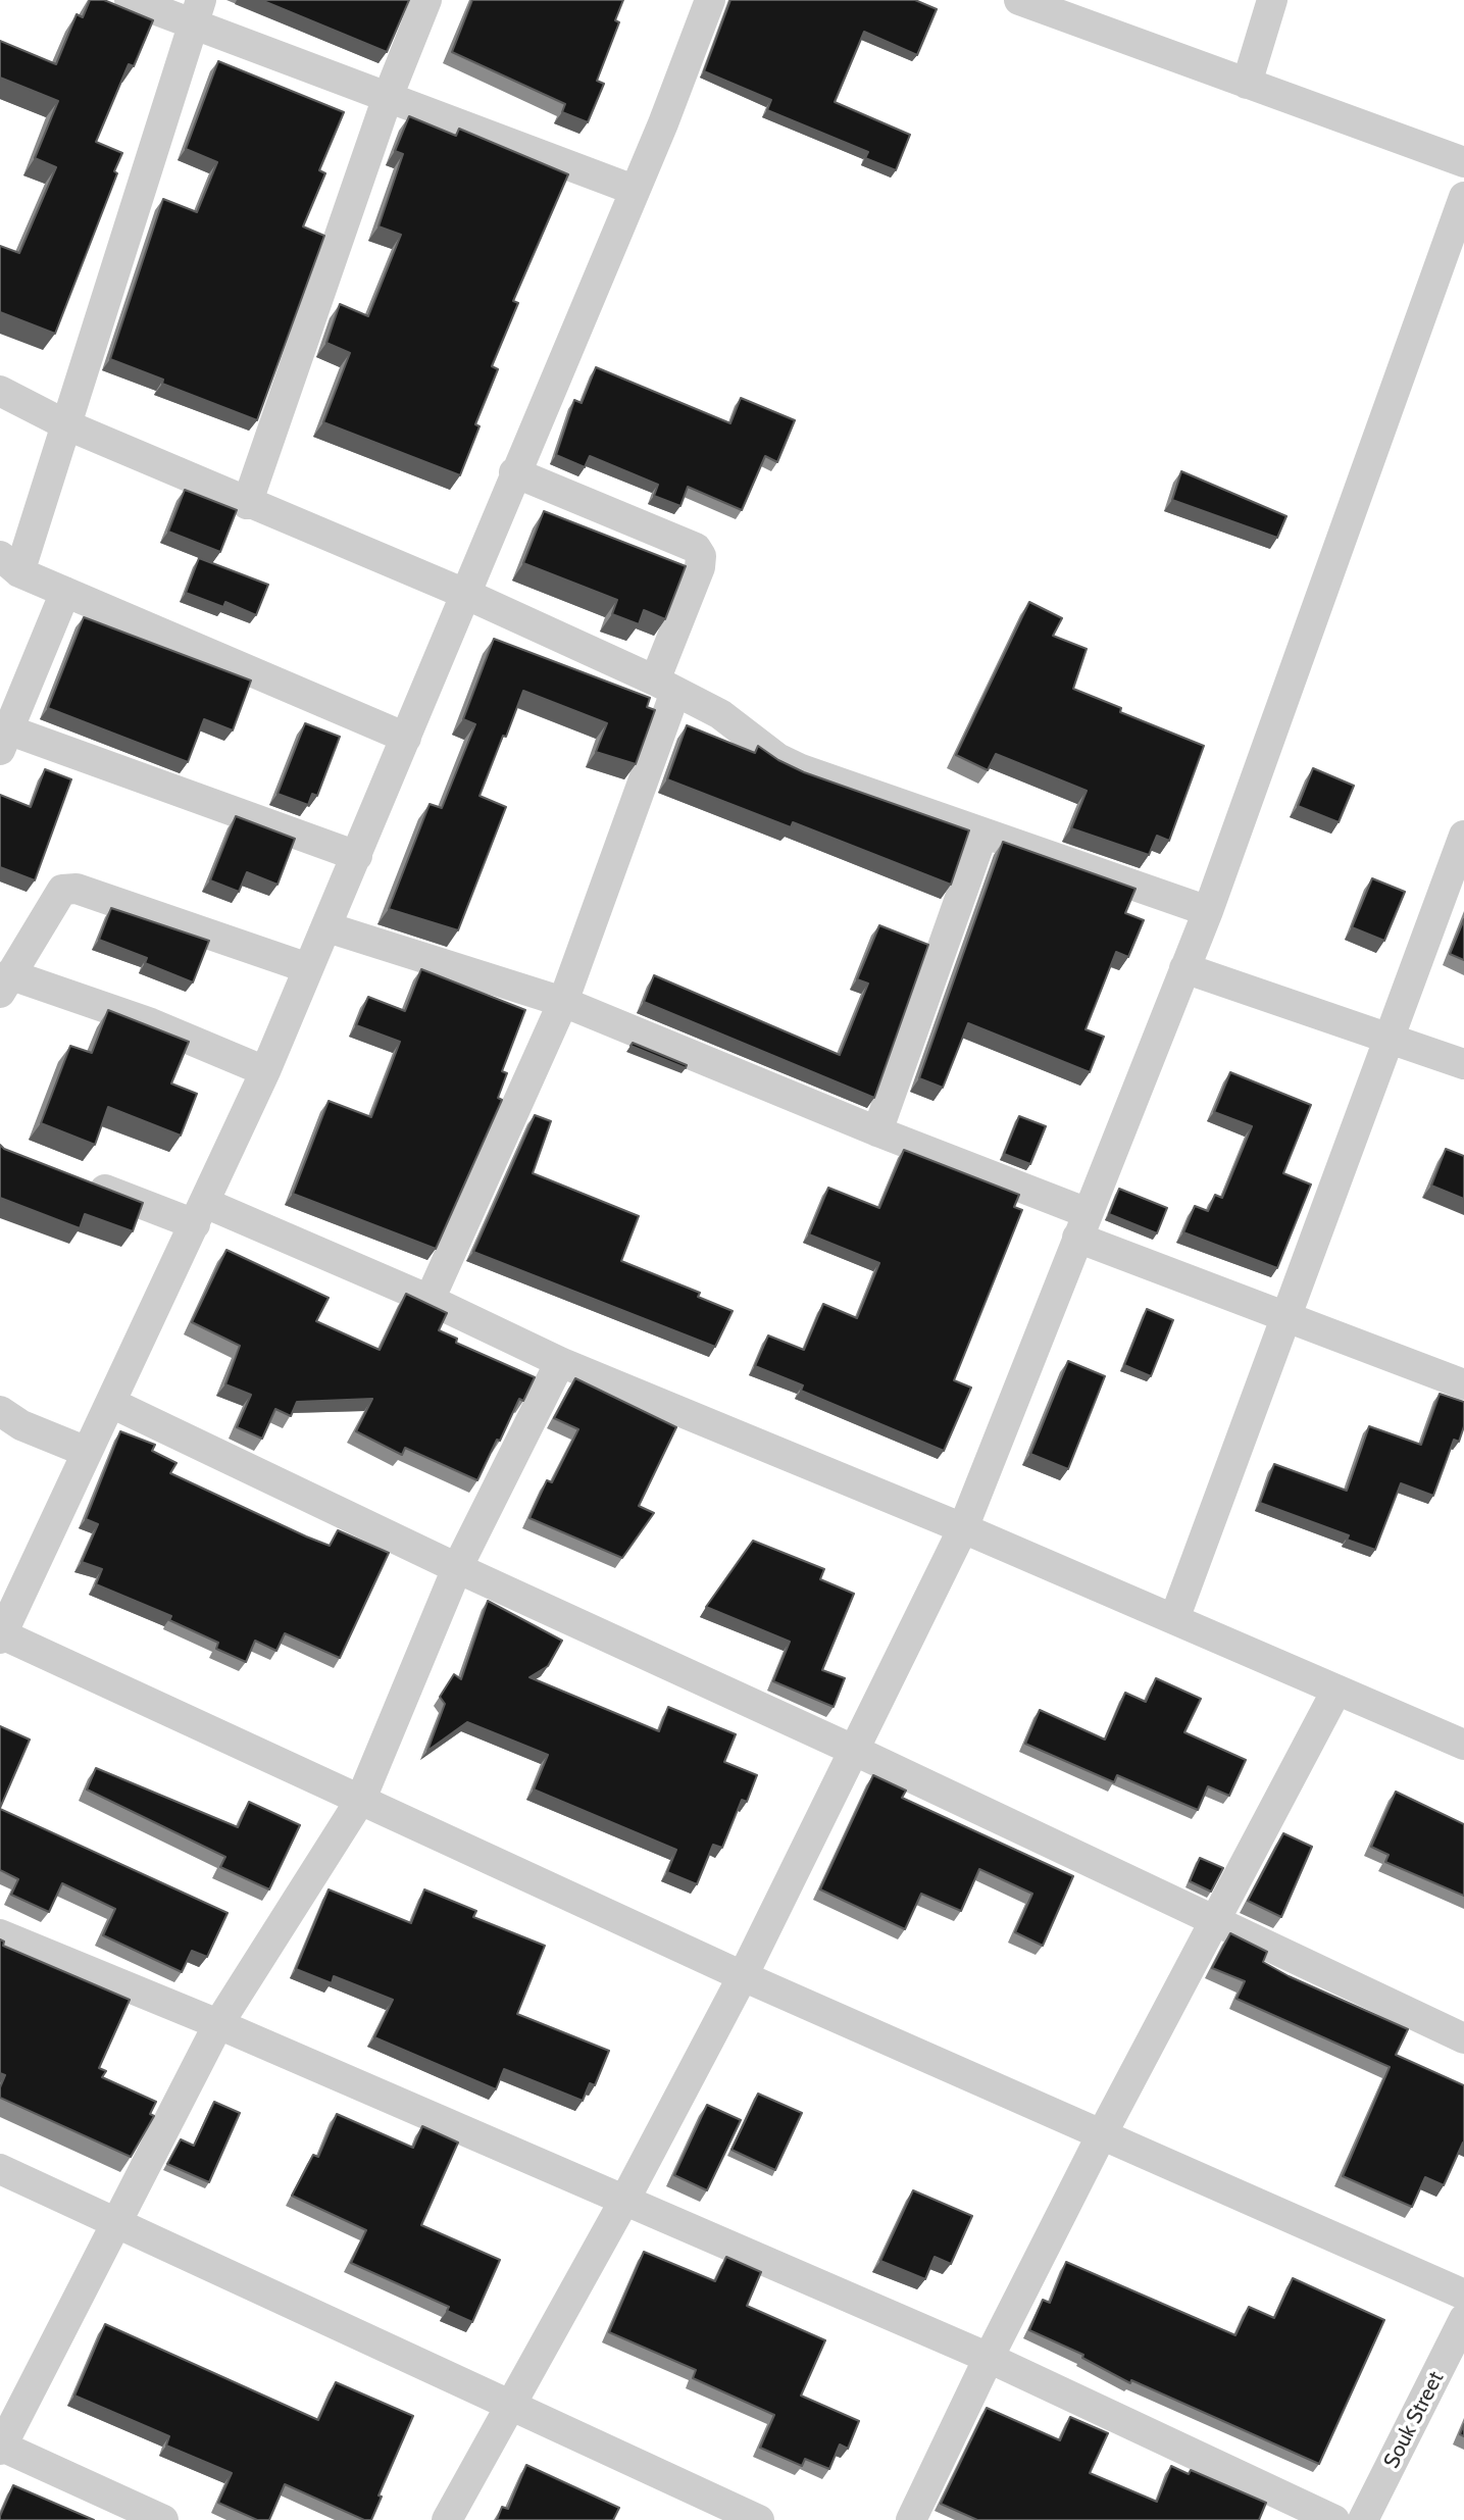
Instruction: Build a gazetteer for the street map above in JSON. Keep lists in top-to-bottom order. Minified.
{"streets":{"street":["Souk Street"]}}
